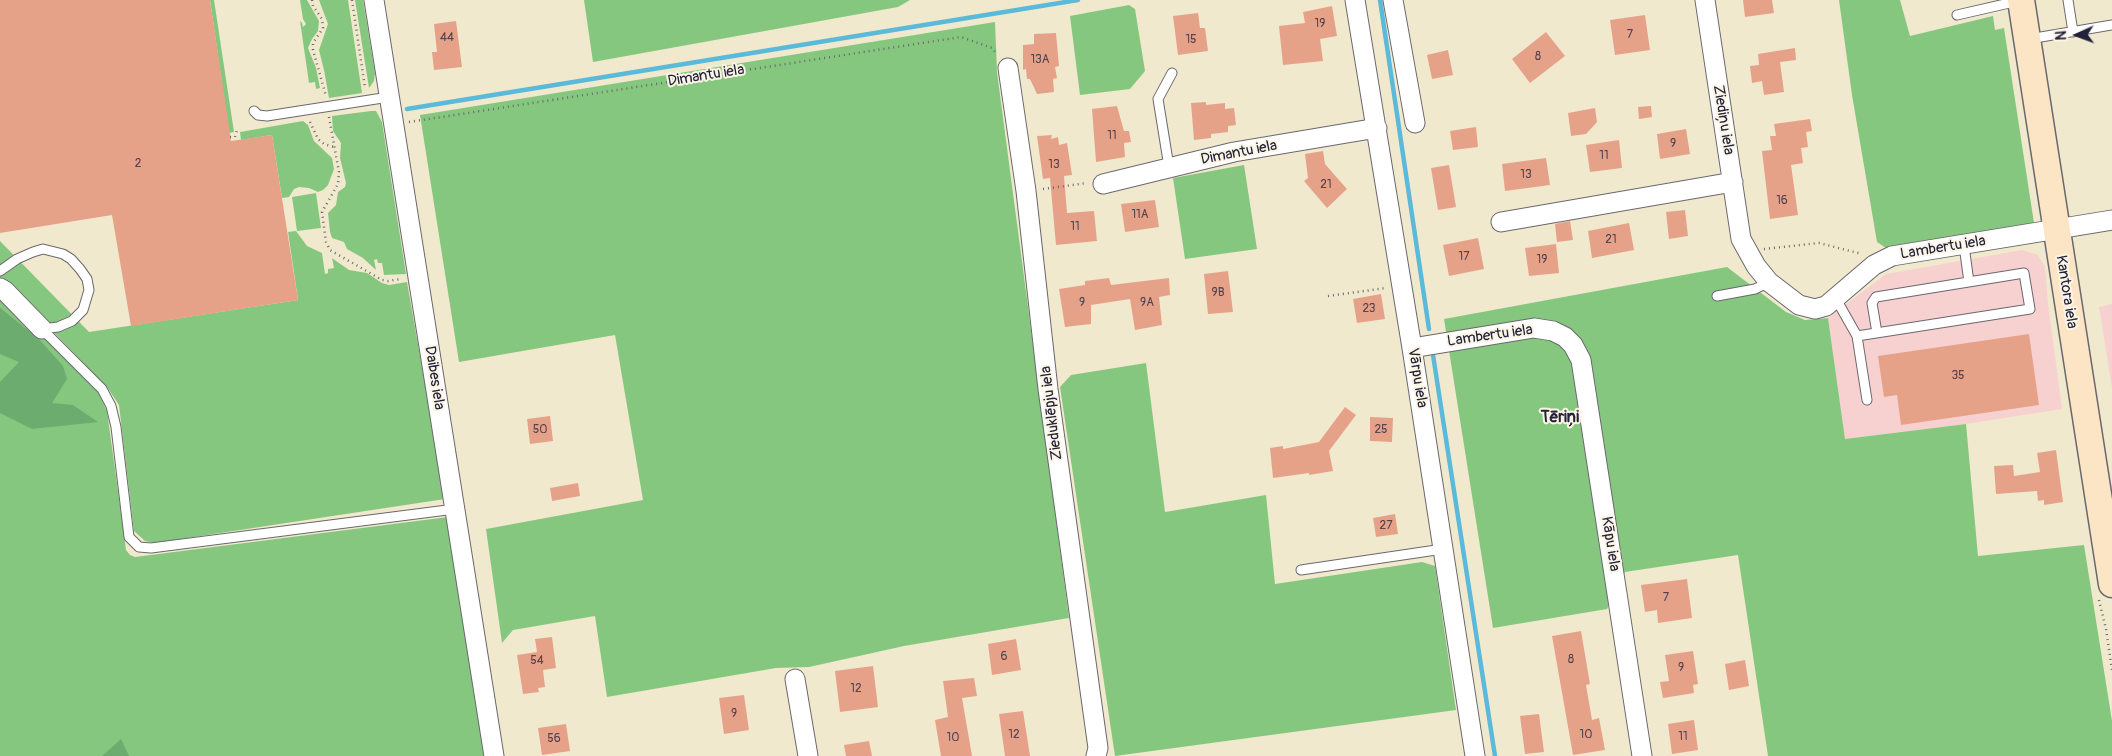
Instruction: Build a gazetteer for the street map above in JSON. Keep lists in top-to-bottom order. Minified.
{"streets":{"main road":["Kantora iela"],"street":["Dimantu iela","Ziediņu iela","Lambertu iela","Daibes iela","Vārpu iela","Zieduklēpju iela","Kāpu iela"]},"crossings":[["Dimantu iela","Daibes iela"],["Dimantu iela","Vārpu iela"],["Dimantu iela","Zieduklēpju iela"],["Ziediņu iela","Lambertu iela"],["Lambertu iela","Kantora iela"],["Lambertu iela","Vārpu iela"],["Lambertu iela","Kāpu iela"]],"districts":["Tēriņi"],"house_numbers":["19","7","44","15","8","13A","11","9","11","2","13","13","21","16","11A","11","21","17","19","9B","9","9A","23","35","50","25","27","7","6","8","54","9","12","9","12","10","11","10","56"],"north":"left"}
